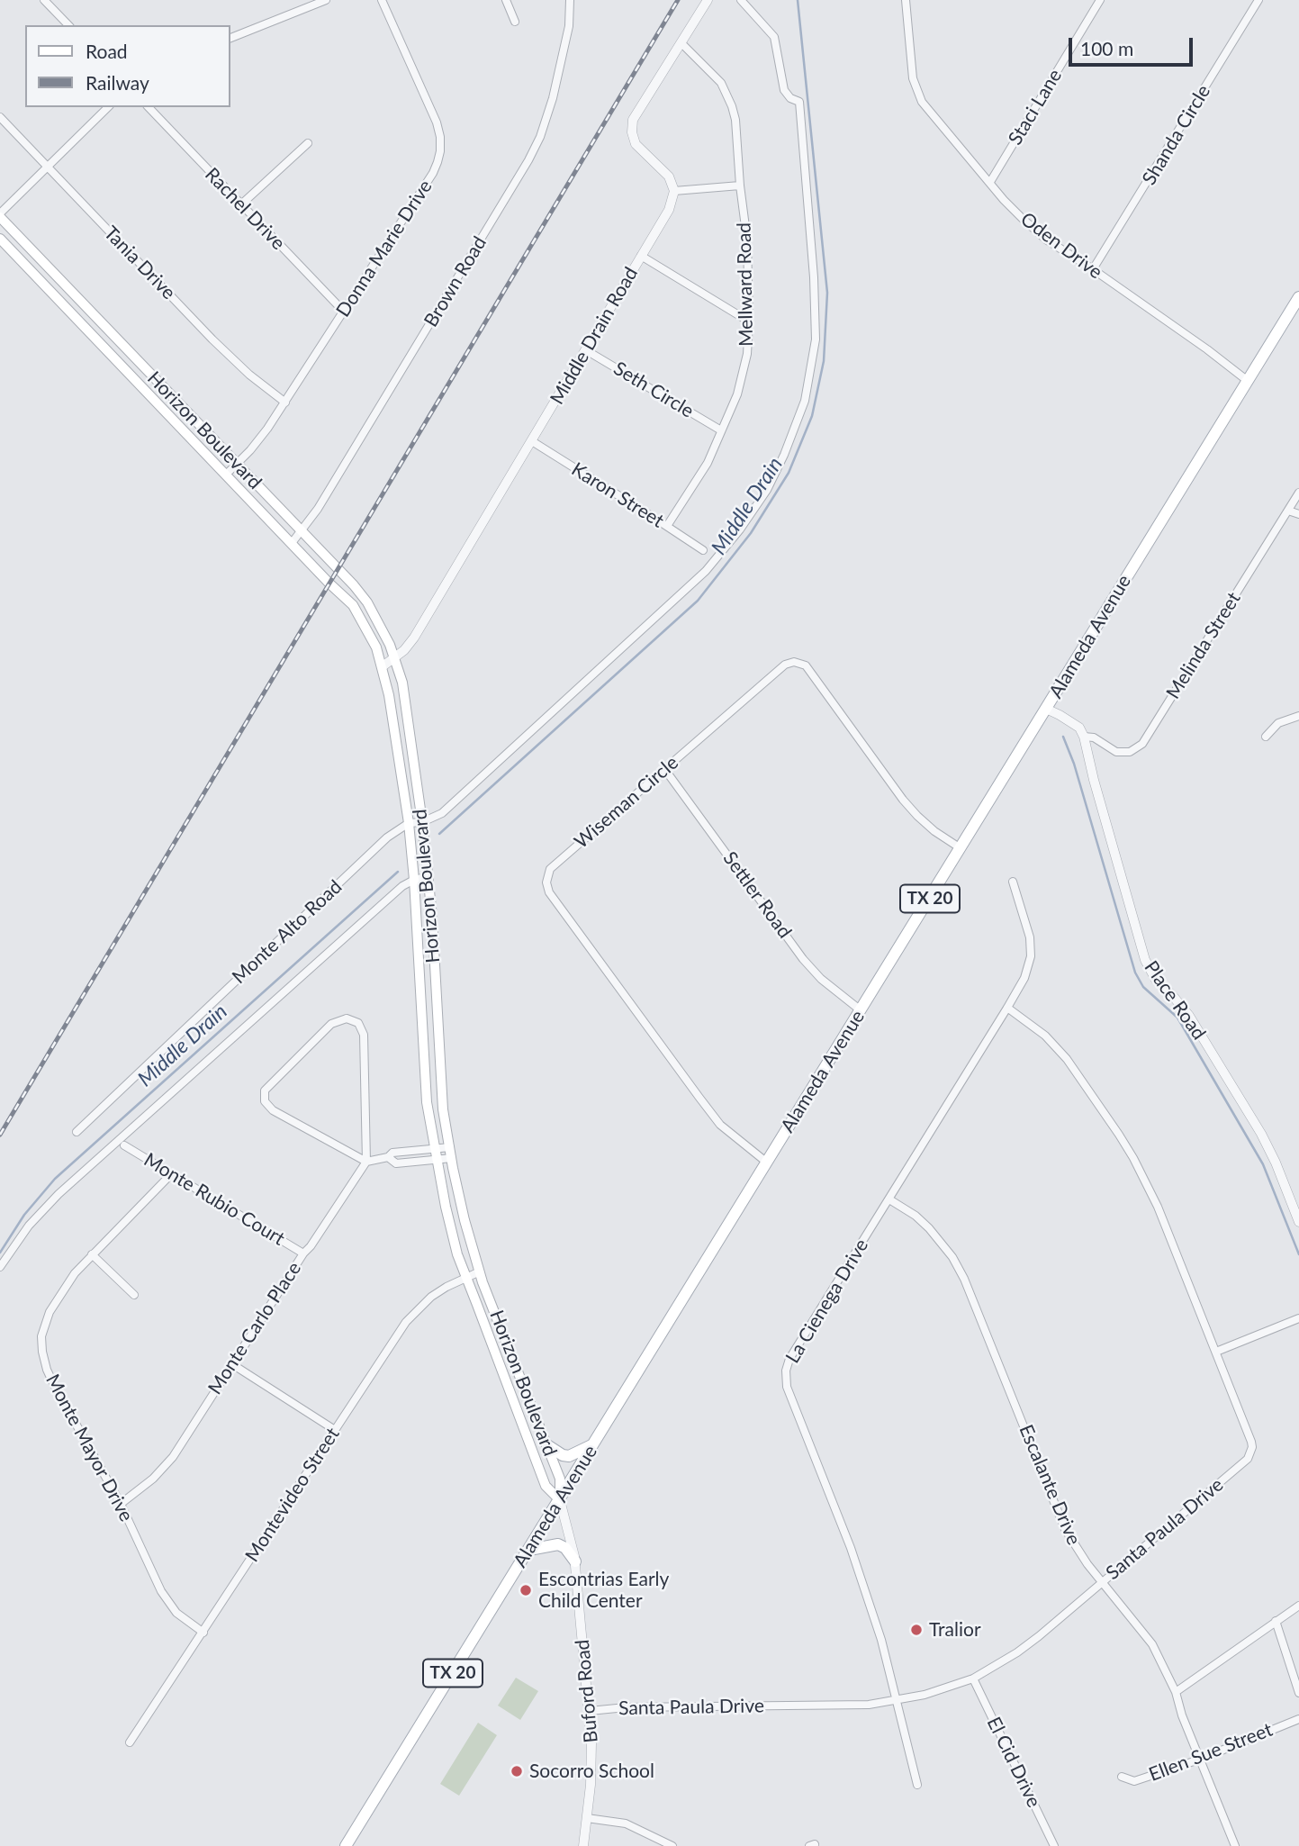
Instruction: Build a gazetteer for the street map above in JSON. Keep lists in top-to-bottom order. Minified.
{"streets":{"main road":["Horizon Boulevard","Alameda Avenue","TX 20"],"street":["Staci Lane","Shanda Circle","Rachel Drive","Oden Drive","Donna Marie Drive","Tania Drive","Brown Road","Mellward Road","Middle Drain Road","Seth Circle","Karon Street","Melinda Street","Wiseman Circle","Settler Road","Monte Alto Road","Place Road","Monte Rubio Court","La Cienega Drive","Monte Carlo Place","Monte Mayor Drive","Escalante Drive","Montevideo Street","Santa Paula Drive","Buford Road","Ellen Sue Street","El Cid Drive"]},"crossings":[["Staci Lane","Oden Drive"],["Shanda Circle","Oden Drive"],["Rachel Drive","Donna Marie Drive"],["Oden Drive","Alameda Avenue"],["Donna Marie Drive","Tania Drive"],["Donna Marie Drive","Horizon Boulevard"],["Brown Road","Horizon Boulevard"],["Mellward Road","Seth Circle"],["Mellward Road","Karon Street"],["Middle Drain Road","Seth Circle"],["Middle Drain Road","Horizon Boulevard"],["Middle Drain Road","Karon Street"],["Horizon Boulevard","Alameda Avenue"],["Horizon Boulevard","Monte Alto Road"],["Horizon Boulevard","Montevideo Street"],["Horizon Boulevard","Buford Road"],["Alameda Avenue","Wiseman Circle"],["Alameda Avenue","Settler Road"],["Alameda Avenue","Buford Road"],["Melinda Street","Place Road"],["Wiseman Circle","Settler Road"],["Monte Rubio Court","Monte Carlo Place"],["Monte Rubio Court","Monte Mayor Drive"],["La Cienega Drive","Escalante Drive"],["La Cienega Drive","Santa Paula Drive"],["Monte Carlo Place","Monte Mayor Drive"],["Monte Mayor Drive","Montevideo Street"],["Escalante Drive","Santa Paula Drive"],["Escalante Drive","Ellen Sue Street"],["Santa Paula Drive","Buford Road"],["Santa Paula Drive","El Cid Drive"]],"water":["Middle Drain"],"places":["Escontrias Early Child Center","Tralior","Socorro School"],"legend":["Road","Railway"],"scale_bar":"100 m"}
